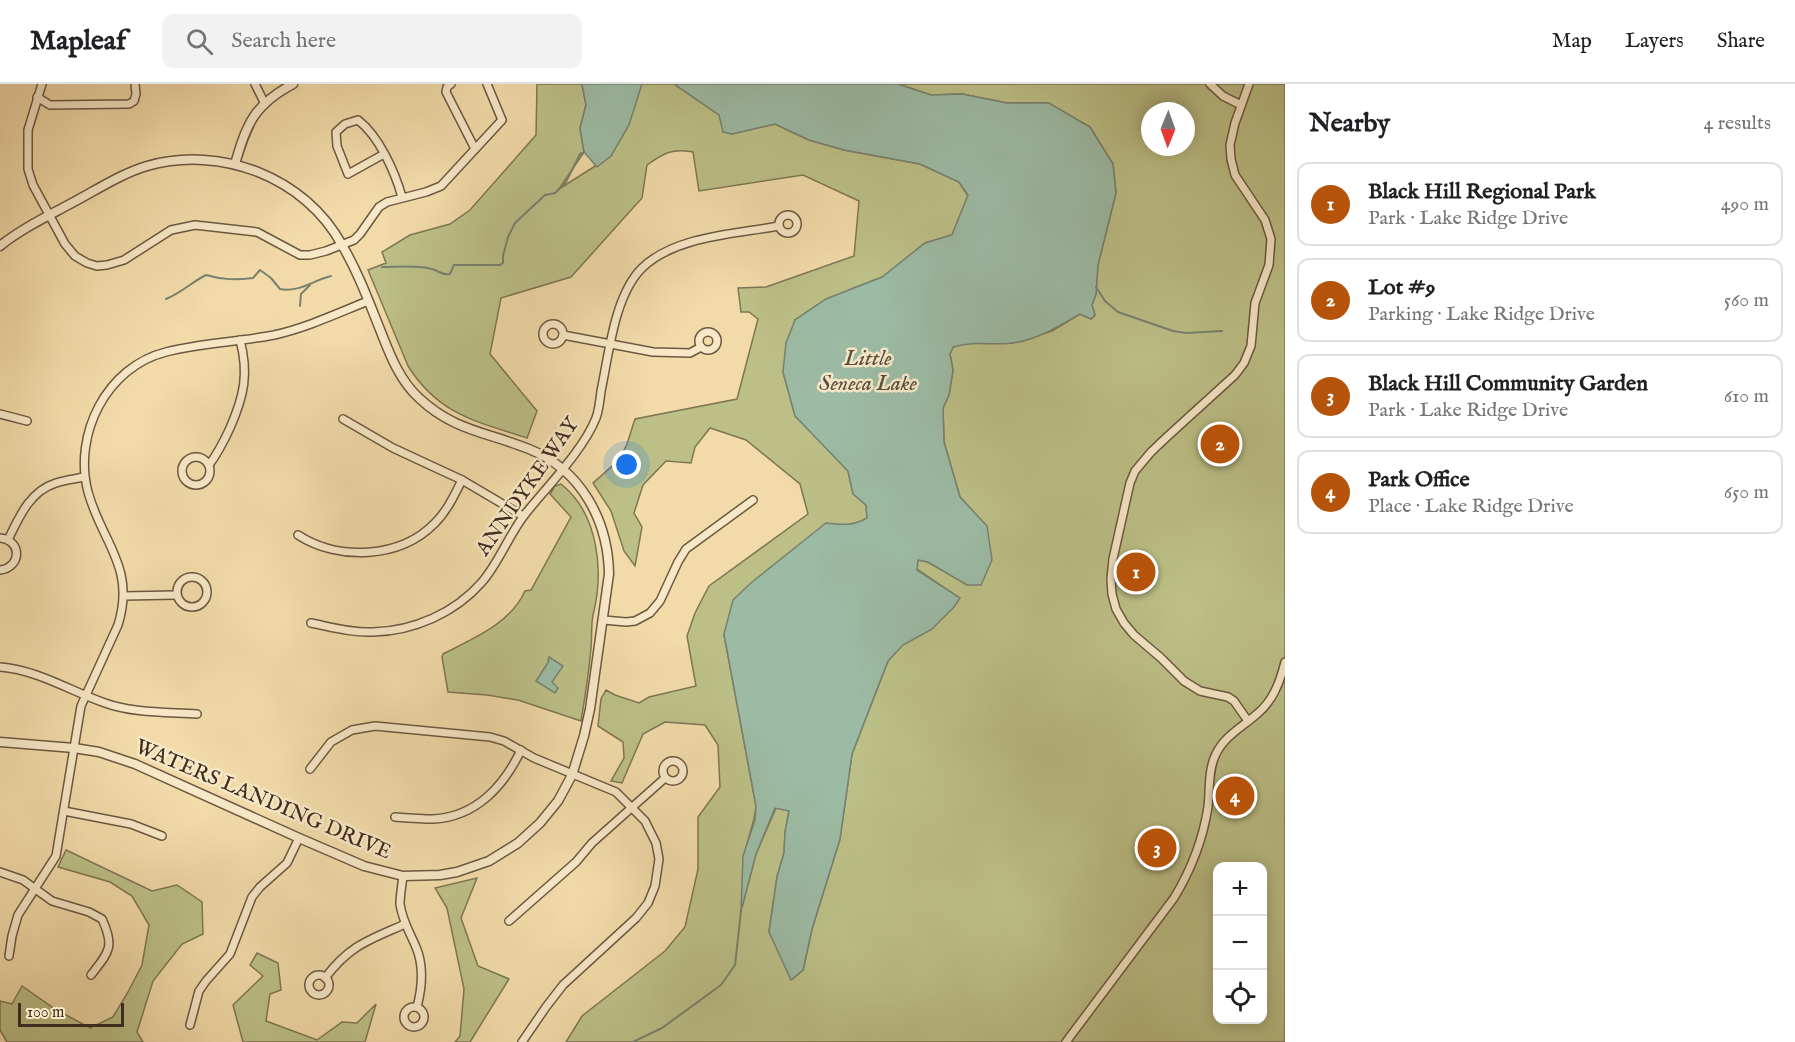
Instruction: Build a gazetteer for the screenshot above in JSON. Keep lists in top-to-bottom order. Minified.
{"streets":{"street":["ANNDYKE WAY","WATERS LANDING DRIVE"]},"crossings":[["ANNDYKE WAY","WATERS LANDING DRIVE"]],"water":["Little Seneca Lake"],"scale_bar":"100 m","north":"bottom","page":{"header":"Mapleaf","search":"Search here","nav":["Map","Layers","Share"],"heading":["Nearby","4 results"],"list":[{"mark":"1","name":"Black Hill Regional Park","note":"Park · Lake Ridge Drive","value":"490 m"},{"mark":"2","name":"Lot #9","note":"Parking · Lake Ridge Drive","value":"560 m"},{"mark":"3","name":"Black Hill Community Garden","note":"Park · Lake Ridge Drive","value":"610 m"},{"mark":"4","name":"Park Office","note":"Place · Lake Ridge Drive","value":"650 m"}],"pins":["2","1","4","3"],"map_buttons":["+","−"],"scale":"100 m"}}
